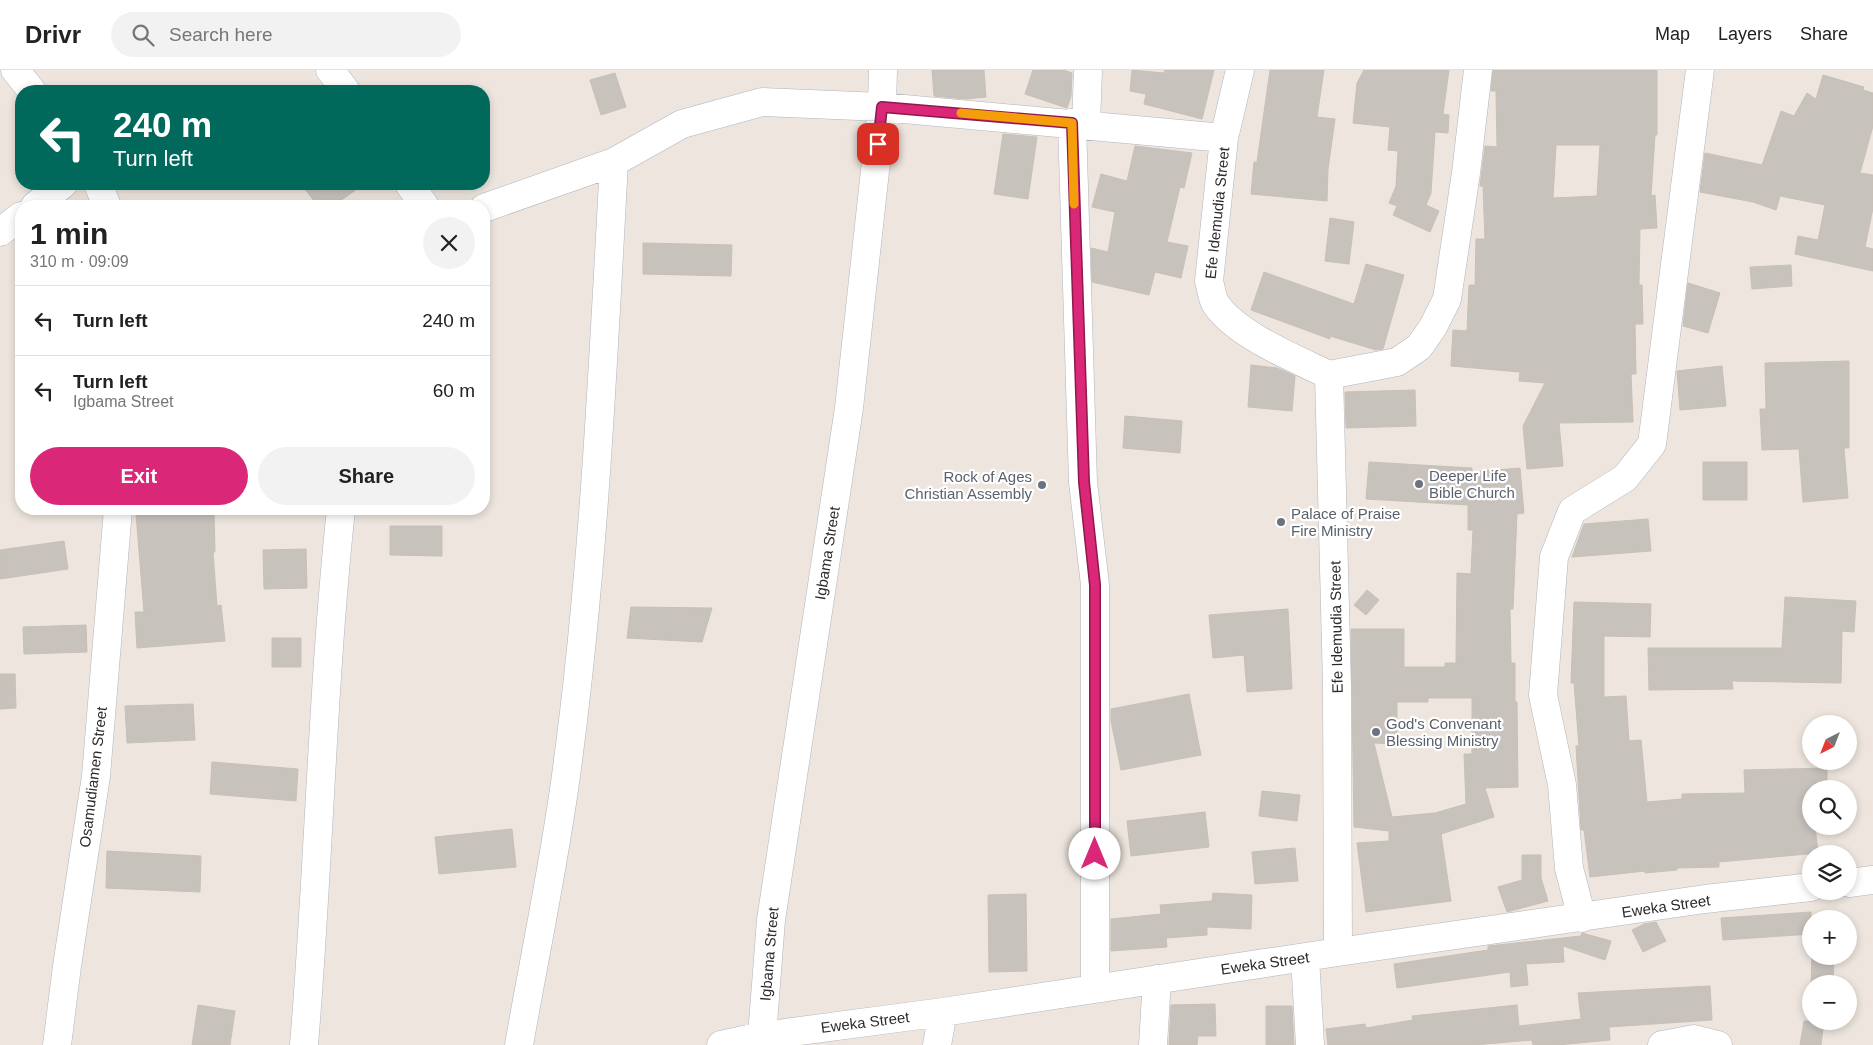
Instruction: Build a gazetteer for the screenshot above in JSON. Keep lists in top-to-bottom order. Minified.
{"streets":{"street":["Efe Idemudia Street","Igbama Street","Osamudiamen Street","Eweka Street"]},"crossings":[["Efe Idemudia Street","Eweka Street"],["Igbama Street","Eweka Street"]],"places":["Deeper Life Bible Church","Rock of Ages Christian Assembly","Palace of Praise Fire Ministry","God's Convenant Blessing Ministry"],"north":"bottom left","page":{"header":"Drivr","search":"Search here","nav":["Map","Layers","Share"],"turn":["240 m","Turn left"],"heading":["1 min","310 m · 09:09"],"list":[{"name":"Turn left","value":"240 m"},{"name":"Turn left","note":"Igbama Street","value":"60 m"}],"buttons":["Exit","Share"],"map_buttons":["+","−"]}}
